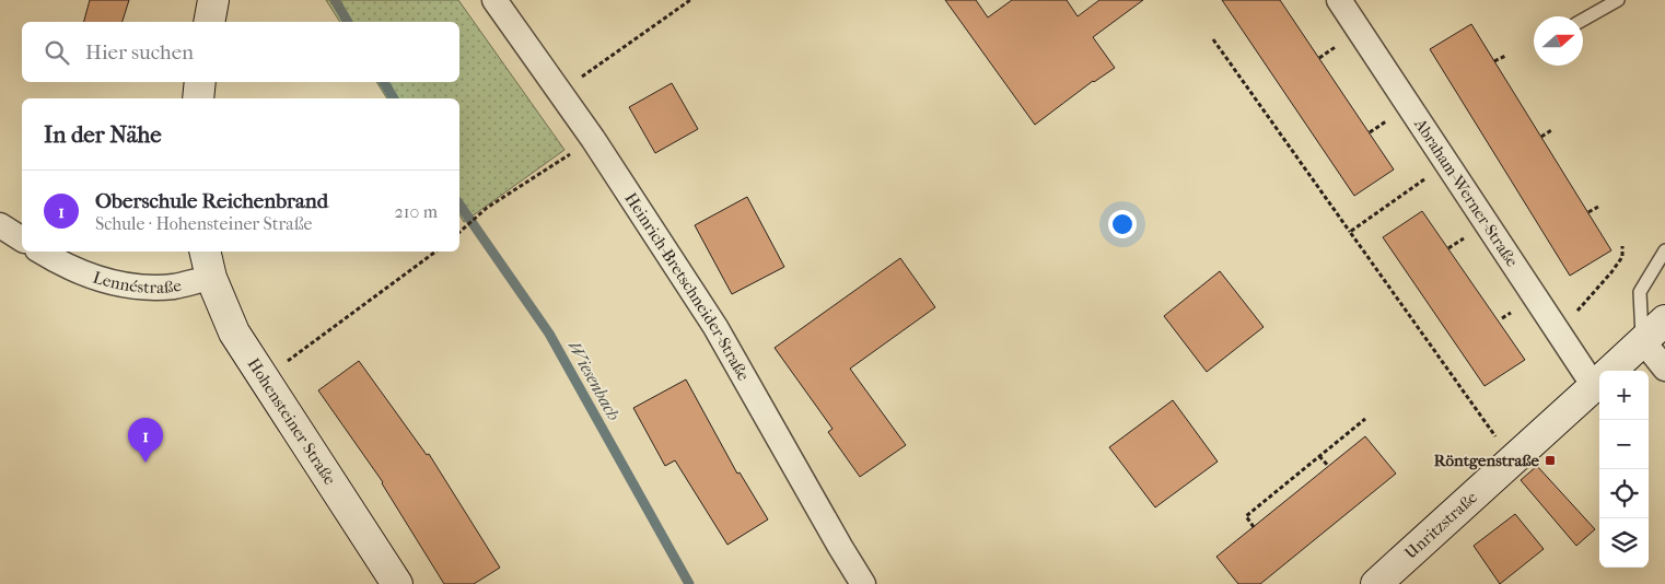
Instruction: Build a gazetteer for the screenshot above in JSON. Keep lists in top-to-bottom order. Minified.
{"streets":{"main road":["Hohensteiner Straße","Unritzstraße"],"street":["Abraham-Werner-Straße","Lennéstraße","Heinrich-Bretschneider-Straße"]},"crossings":[["Lennéstraße","Hohensteiner Straße"]],"water":["Wiesenbach"],"places":{"transit":["Röntgenstraße"]},"north":"right","page":{"search":"Hier suchen","heading":"In der Nähe","list":[{"mark":"1","name":"Oberschule Reichenbrand","note":"Schule · Hohensteiner Straße","value":"210 m"}],"map_buttons":["+","−"],"pins":"1"}}
